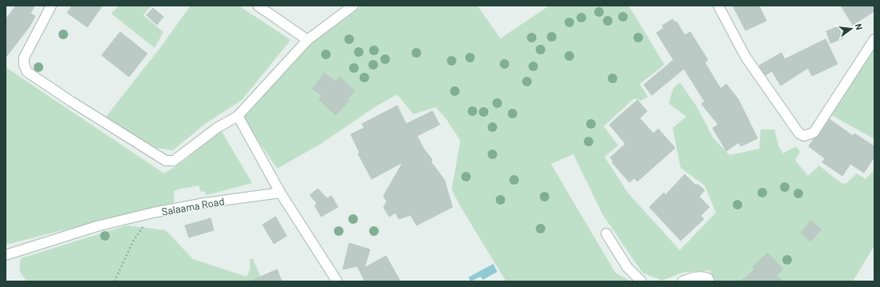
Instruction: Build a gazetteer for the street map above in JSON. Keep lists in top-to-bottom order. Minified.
{"streets":{"street":["Salaama Road"]},"north":"right"}
